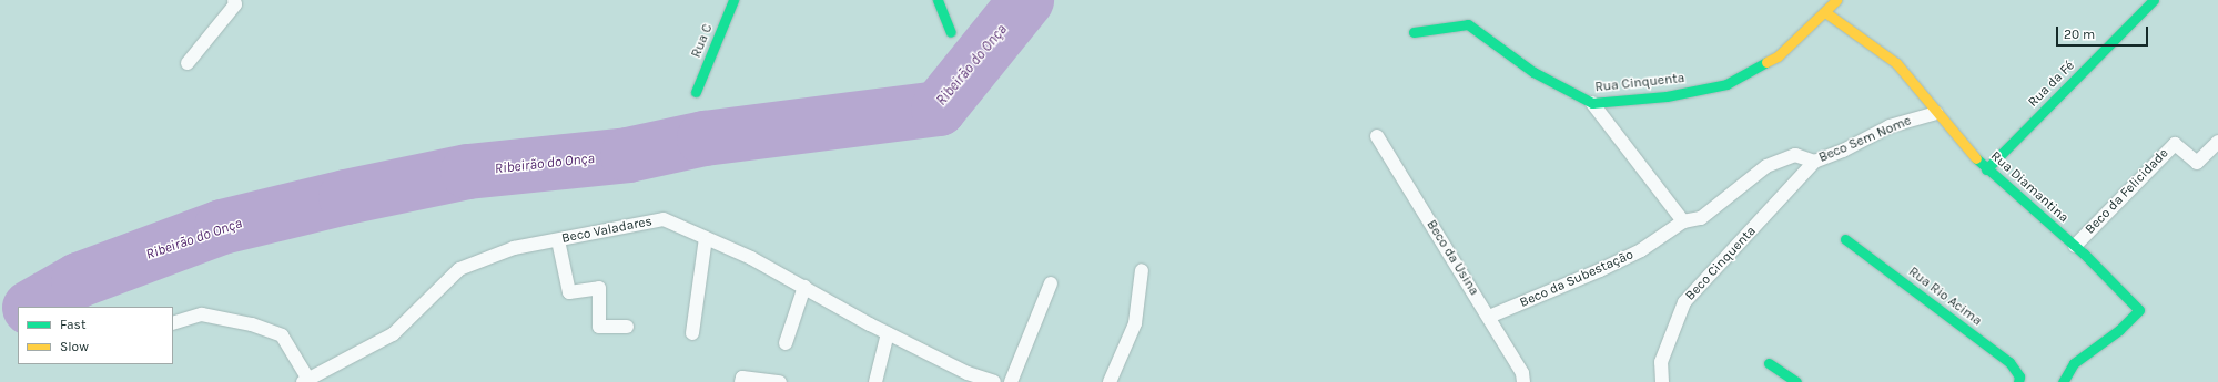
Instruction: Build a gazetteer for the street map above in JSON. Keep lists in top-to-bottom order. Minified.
{"streets":{"street":["Rua C","Rua Cinquenta","Rua da Fé","Rua Diamantina","Rua Rio Acima"],"lane":["Beco Sem Nome","Beco da Felicidade","Beco Valadares","Beco da Usina","Beco Cinquenta","Beco da Subestação"]},"crossings":[["Rua Cinquenta","Rua Diamantina"],["Rua da Fé","Rua Diamantina"],["Beco Sem Nome","Rua Diamantina"],["Beco Sem Nome","Beco Cinquenta"],["Beco Sem Nome","Beco da Subestação"],["Rua Diamantina","Beco da Felicidade"],["Beco da Usina","Beco da Subestação"]],"water":["Ribeirão do Onça"],"legend":["Fast","Slow"],"scale_bar":"20 m"}
